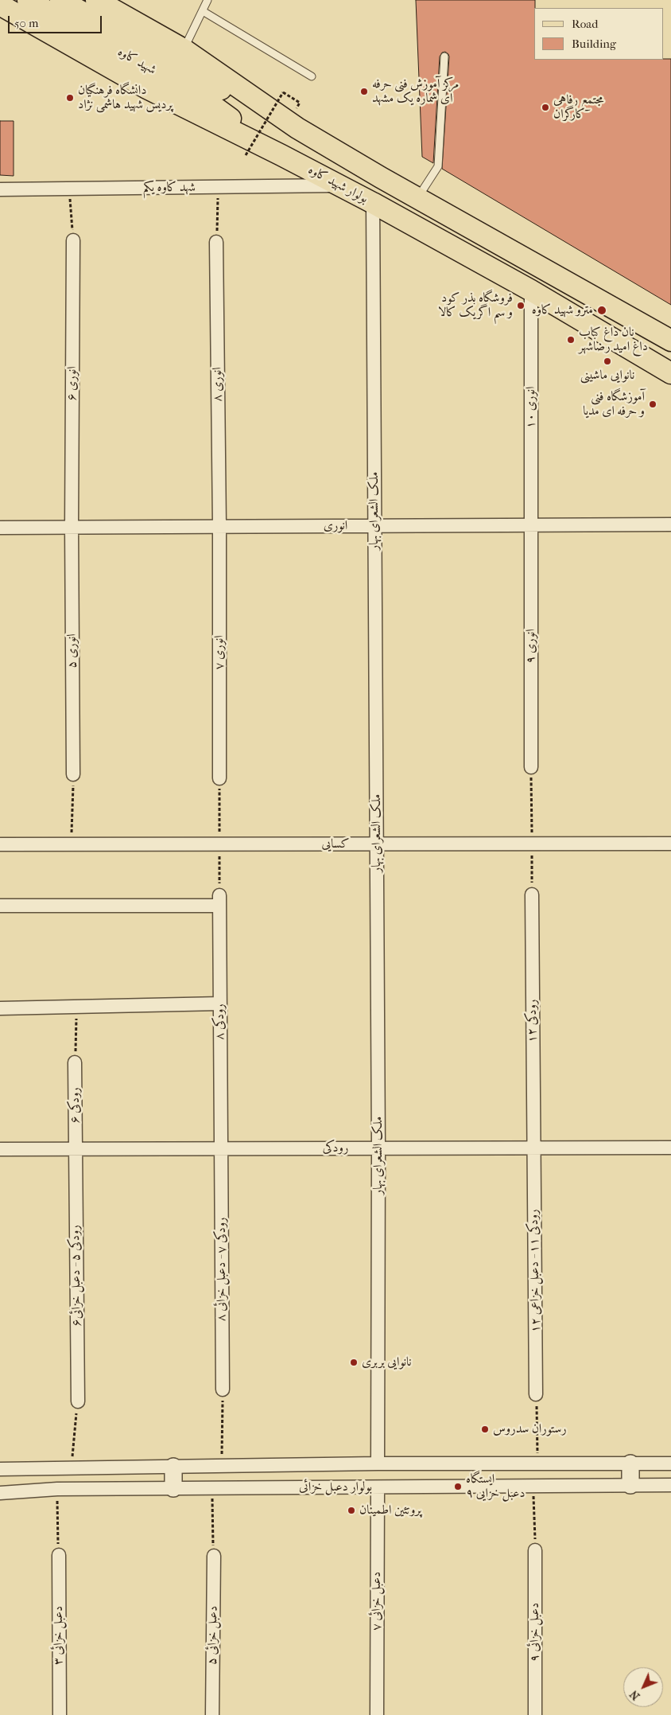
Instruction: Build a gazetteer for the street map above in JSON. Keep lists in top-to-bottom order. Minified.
{"streets":{"main road":["شهید کاوه","بولوار شهید کاوه"],"street":["شهد کاوه یکم","انوری ۶","انوری ۸","انوری ۱۰","ملک الشعرای بهار","انوری","انوری ۹","انوری ۵","انوری ۷","کسایی","رودکی ۱۲","رودکی ۸","رودکی ۶","رودکی","رودکی ۷ - دعبل خزائی ۸","رودکی ۱۱ - دعبل خزاعی ۱۲","رودکی ۵ - دعبل خزائی۶","بولوار دعبل خزائی","دعبل خزائی ۷","دعبل خزائی ۹","دعبل خزائی ۳","دعبل خزائی ۵"]},"crossings":[["شهید کاوه","بولوار شهید کاوه"],["بولوار شهید کاوه","شهد کاوه یکم"],["بولوار شهید کاوه","انوری ۱۰"],["بولوار شهید کاوه","ملک الشعرای بهار"],["انوری ۶","انوری"],["انوری ۶","انوری ۵"],["انوری ۸","انوری"],["انوری ۸","انوری ۷"],["انوری ۱۰","انوری"],["انوری ۱۰","انوری ۹"],["ملک الشعرای بهار","انوری"],["ملک الشعرای بهار","کسایی"],["ملک الشعرای بهار","رودکی"],["ملک الشعرای بهار","بولوار دعبل خزائی"],["انوری","انوری ۹"],["انوری","انوری ۵"],["انوری","انوری ۷"],["رودکی ۱۲","رودکی"],["رودکی ۱۲","رودکی ۱۱ - دعبل خزاعی ۱۲"],["رودکی ۸","رودکی"],["رودکی ۸","رودکی ۷ - دعبل خزائی ۸"],["رودکی ۶","رودکی"],["رودکی ۶","رودکی ۵ - دعبل خزائی۶"],["رودکی","رودکی ۷ - دعبل خزائی ۸"],["رودکی","رودکی ۱۱ - دعبل خزاعی ۱۲"],["رودکی","رودکی ۵ - دعبل خزائی۶"],["بولوار دعبل خزائی","دعبل خزائی ۷"]],"places":["مرکز آموزش فنی حرفه ای شماره یک مشهد","دانشگاه فرهنگیان پردیس شهید هاشمی نژاد","مجتمع رفاهی کارگران","فروشگاه بذر کود و سم اگریک کالا","مترو شهید کاوه","نان داغ کباب داغ امید رضاشهر","نانوایی ماشینی","آموزشگاه فنی و حرفه ای مدیا","نانوایی بربری","رستوران سدروس","ایستگاه دعبل خزایی ۹","پروتئین اطمینان"],"legend":["Road","Building"],"scale_bar":"50 m","north":"bottom left"}
